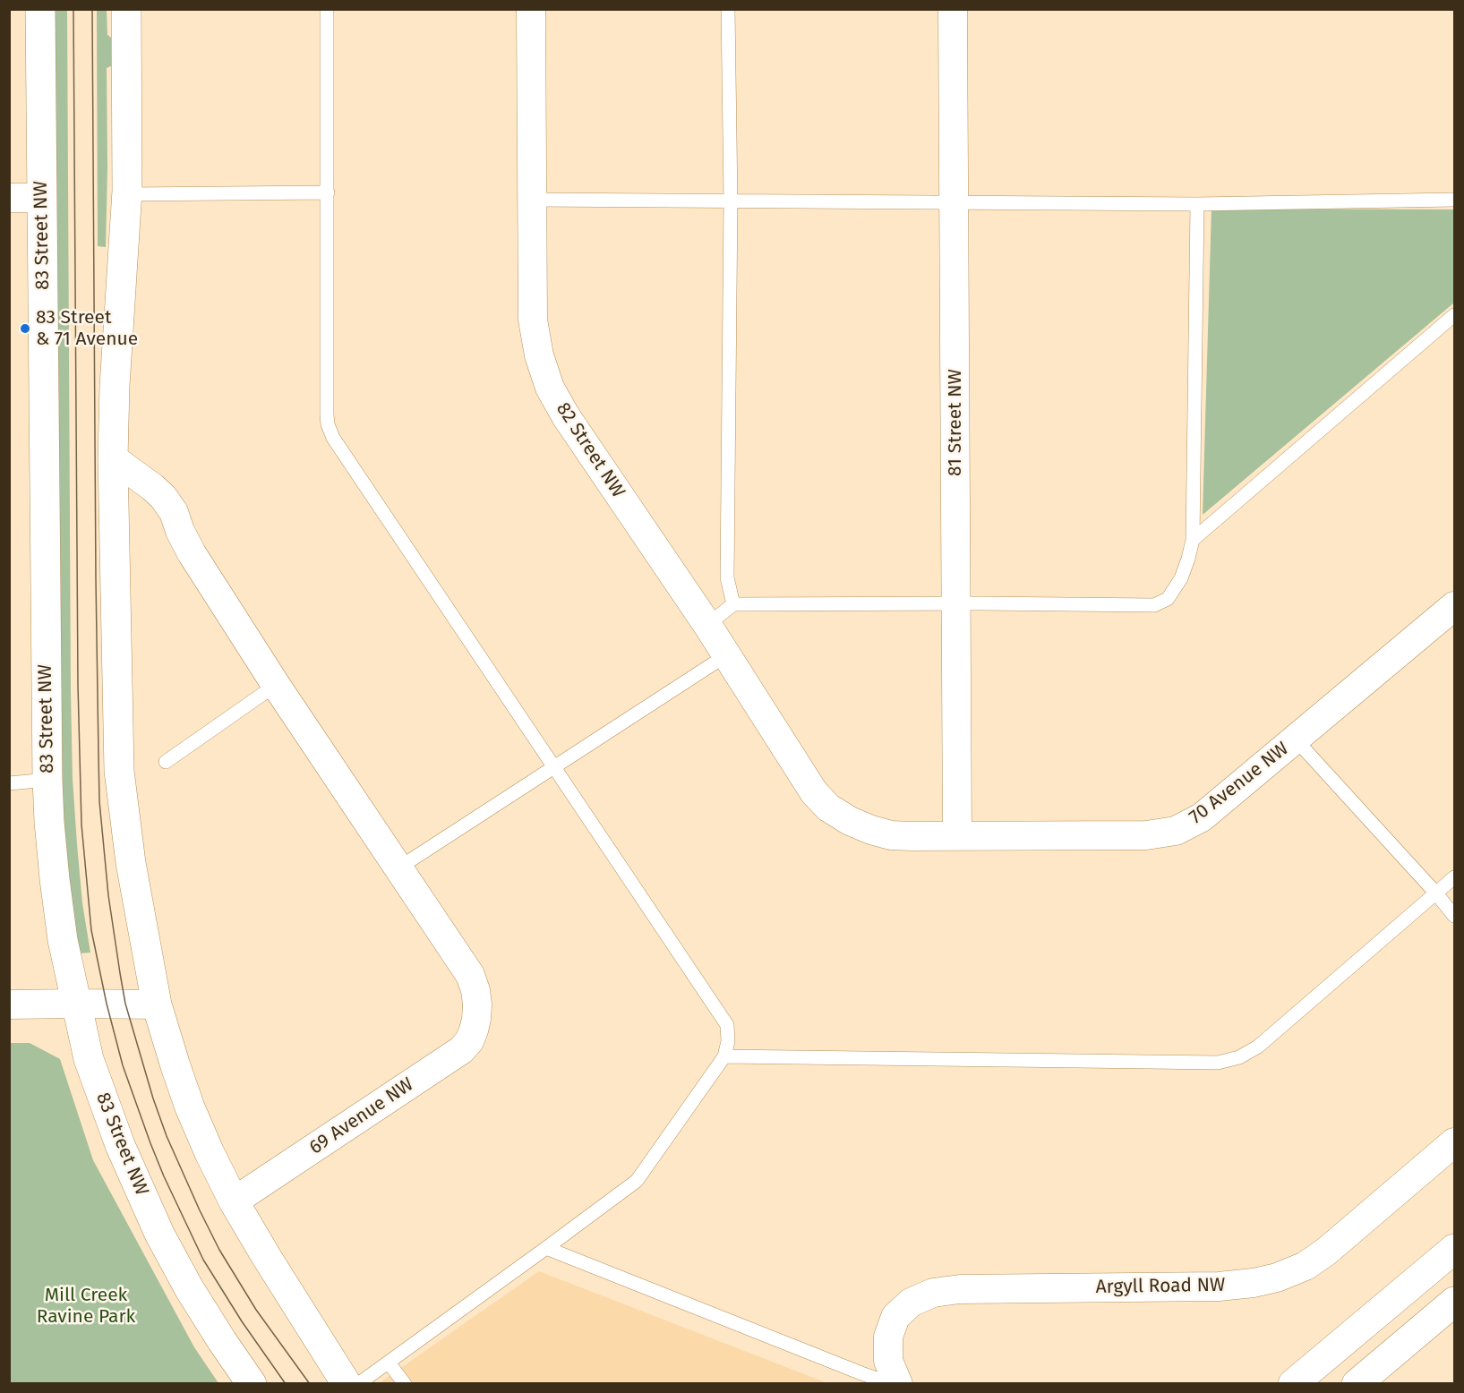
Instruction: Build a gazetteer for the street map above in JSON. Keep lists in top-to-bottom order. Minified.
{"streets":{"main road":["83 Street NW"],"street":["81 Street NW","82 Street NW","70 Avenue NW","69 Avenue NW","Argyll Road NW"]},"crossings":[["81 Street NW","70 Avenue NW"],["82 Street NW","70 Avenue NW"]],"parks":["Mill Creek Ravine Park"],"places":["83 Street & 71 Avenue"]}
